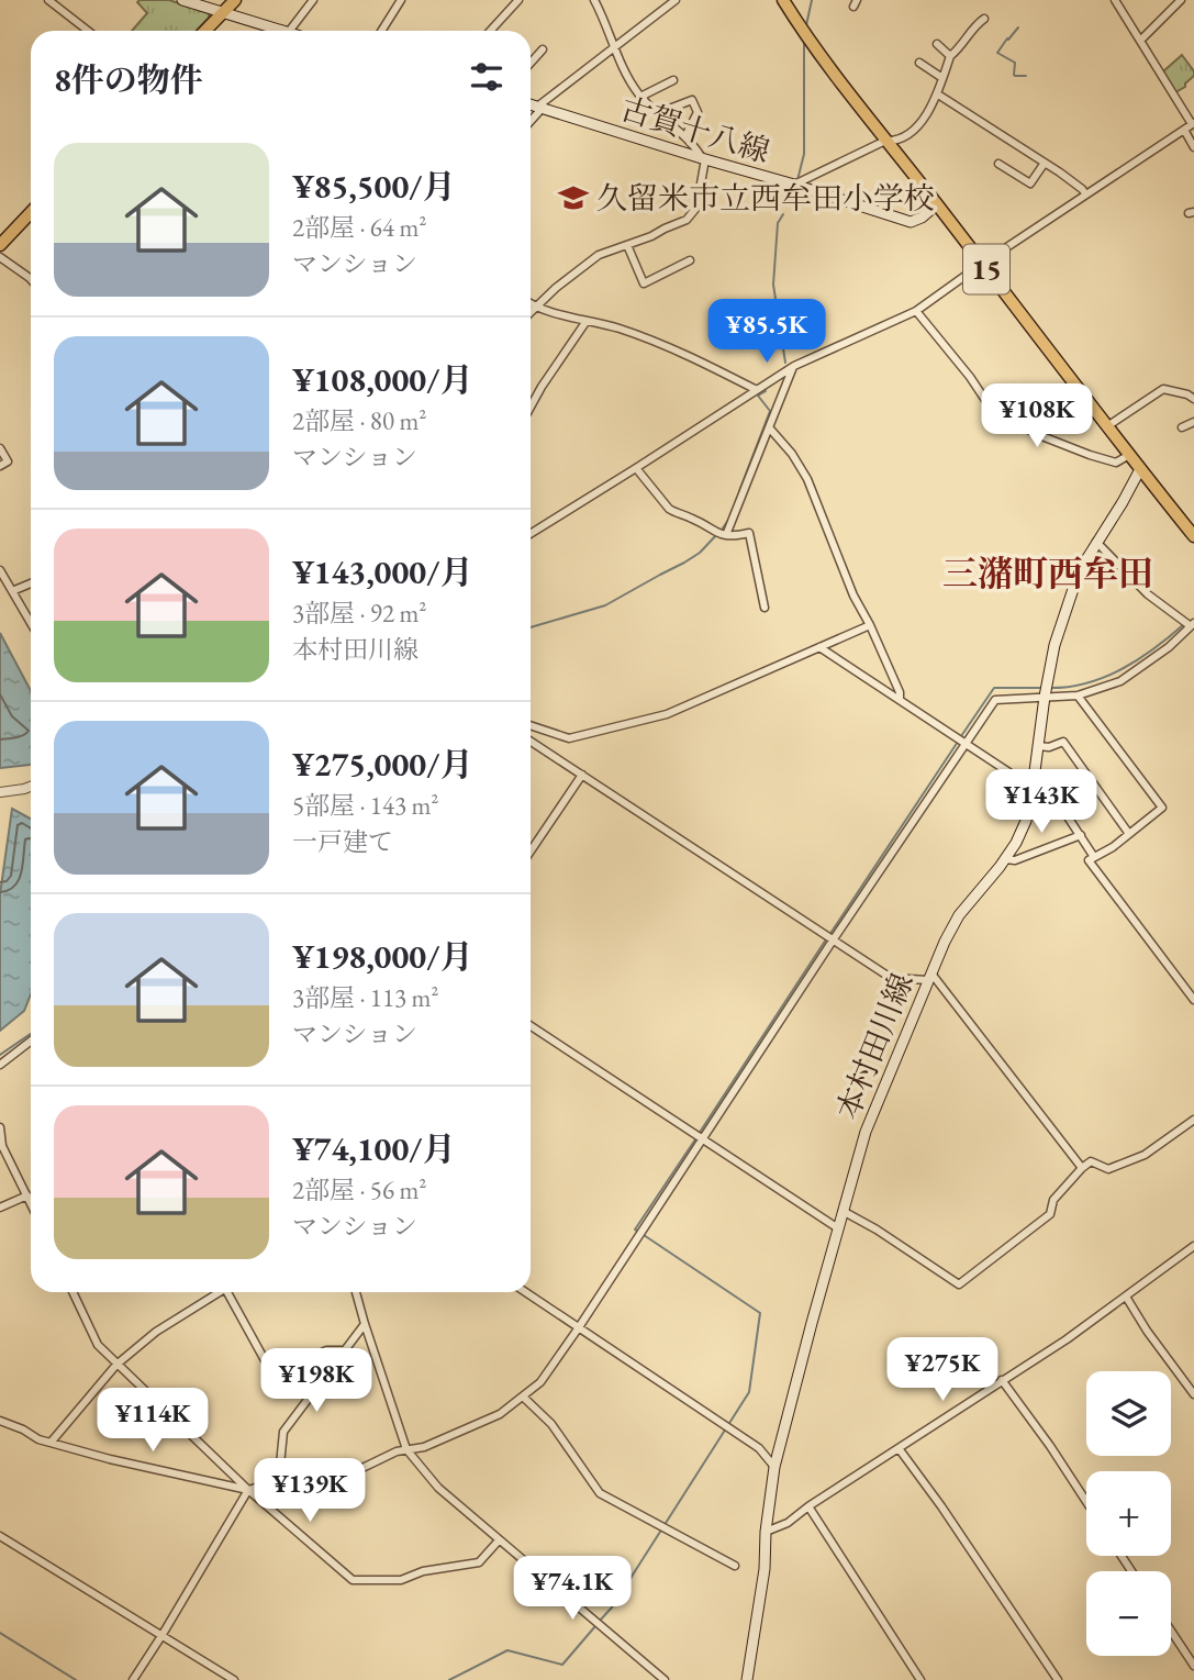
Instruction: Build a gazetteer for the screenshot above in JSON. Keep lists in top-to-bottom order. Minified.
{"streets":{"main road":["古賀十八線","15","本村田川線"]},"crossings":[["古賀十八線","15"],["15","本村田川線"]],"districts":["三潴町西牟田"],"places":{"school or university":["久留米市立西牟田小学校"]},"page":{"heading":"8件の物件","list":[{"name":"¥85,500/月","note":"2部屋 · 64 m² · マンション"},{"name":"¥108,000/月","note":"2部屋 · 80 m² · マンション"},{"name":"¥143,000/月","note":"3部屋 · 92 m² · 本村田川線"},{"name":"¥275,000/月","note":"5部屋 · 143 m² · 一戸建て"},{"name":"¥198,000/月","note":"3部屋 · 113 m² · マンション"},{"name":"¥74,100/月","note":"2部屋 · 56 m² · マンション"}],"price":["¥85.5K","¥108K","¥143K","¥275K","¥198K","¥114K","¥139K","¥74.1K"],"map_buttons":["+","−"]}}
